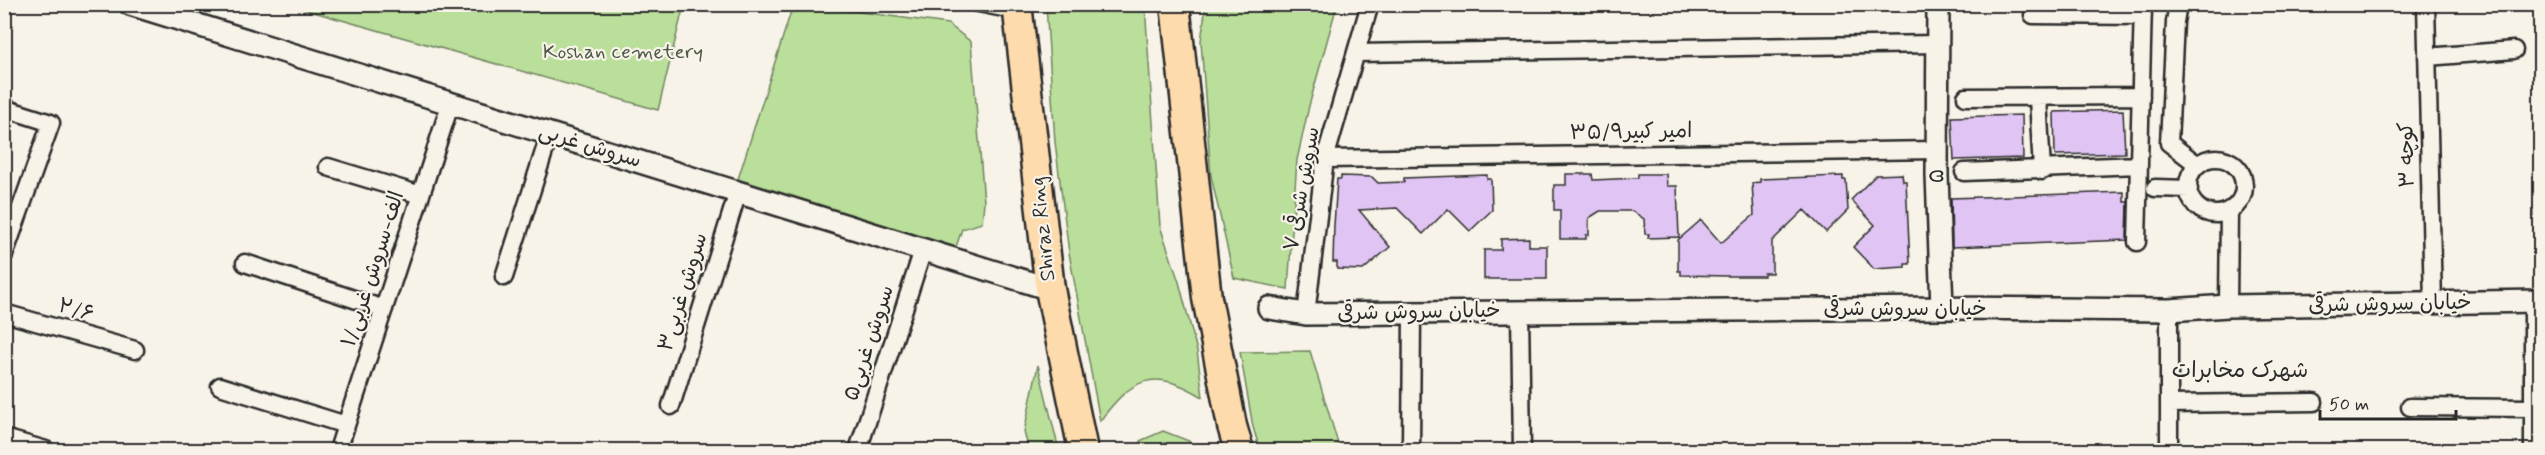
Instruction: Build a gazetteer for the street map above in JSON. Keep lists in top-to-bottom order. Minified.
{"streets":{"highway":["Shiraz Ring"],"street":["امیر کبیر۳۵/۹","سروش غربی","کوچه ۳","۵","سروش شرقی ۷","۱/الف-سروش غربی","سروش غربی۳","خیابان سروش شرقی","۲/۶","سروش غربی۵"]},"crossings":[["امیر کبیر۳۵/۹","۵"],["امیر کبیر۳۵/۹","سروش شرقی ۷"],["سروش غربی","Shiraz Ring"],["سروش غربی","۱/الف-سروش غربی"],["سروش غربی","سروش غربی۳"],["سروش غربی","سروش غربی۵"],["کوچه ۳","خیابان سروش شرقی"],["۵","خیابان سروش شرقی"],["سروش شرقی ۷","خیابان سروش شرقی"]],"districts":["شهرک مخابرات"],"parks":["Koshan cemetery"],"scale_bar":"50 m"}
